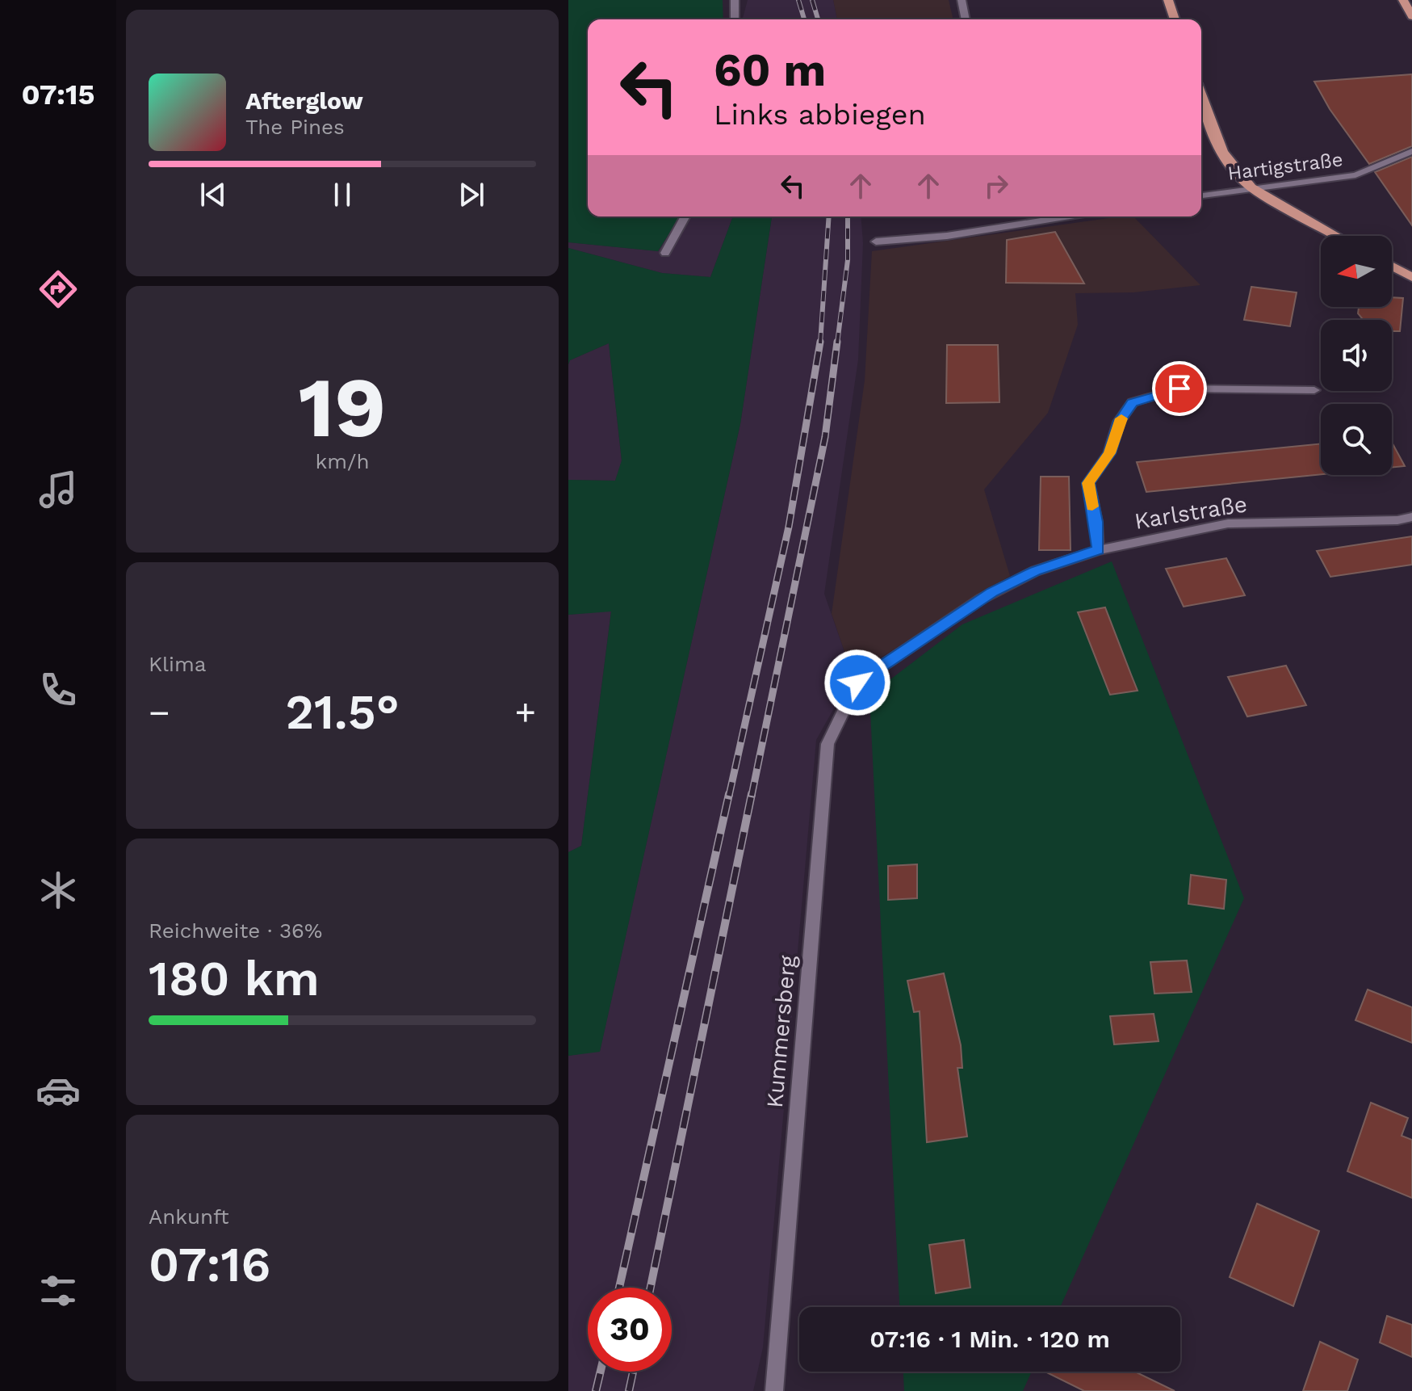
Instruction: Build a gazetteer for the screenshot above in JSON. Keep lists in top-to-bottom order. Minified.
{"streets":{"street":["Hartigstraße","Karlstraße","Kummersberg"]},"crossings":[["Karlstraße","Kummersberg"]],"north":"left","page":{"tabs":"07:15","turn":["60 m","Links abbiegen"],"song":["Afterglow","The Pines"],"tile":[["19","km/h"],"Klima",["Reichweite · 36%","180 km"],["Ankunft","07:16"]],"heat":["−","21.5°","+"],"limit":"30","trip":"07:16 · 1 Min. · 120 m"}}
